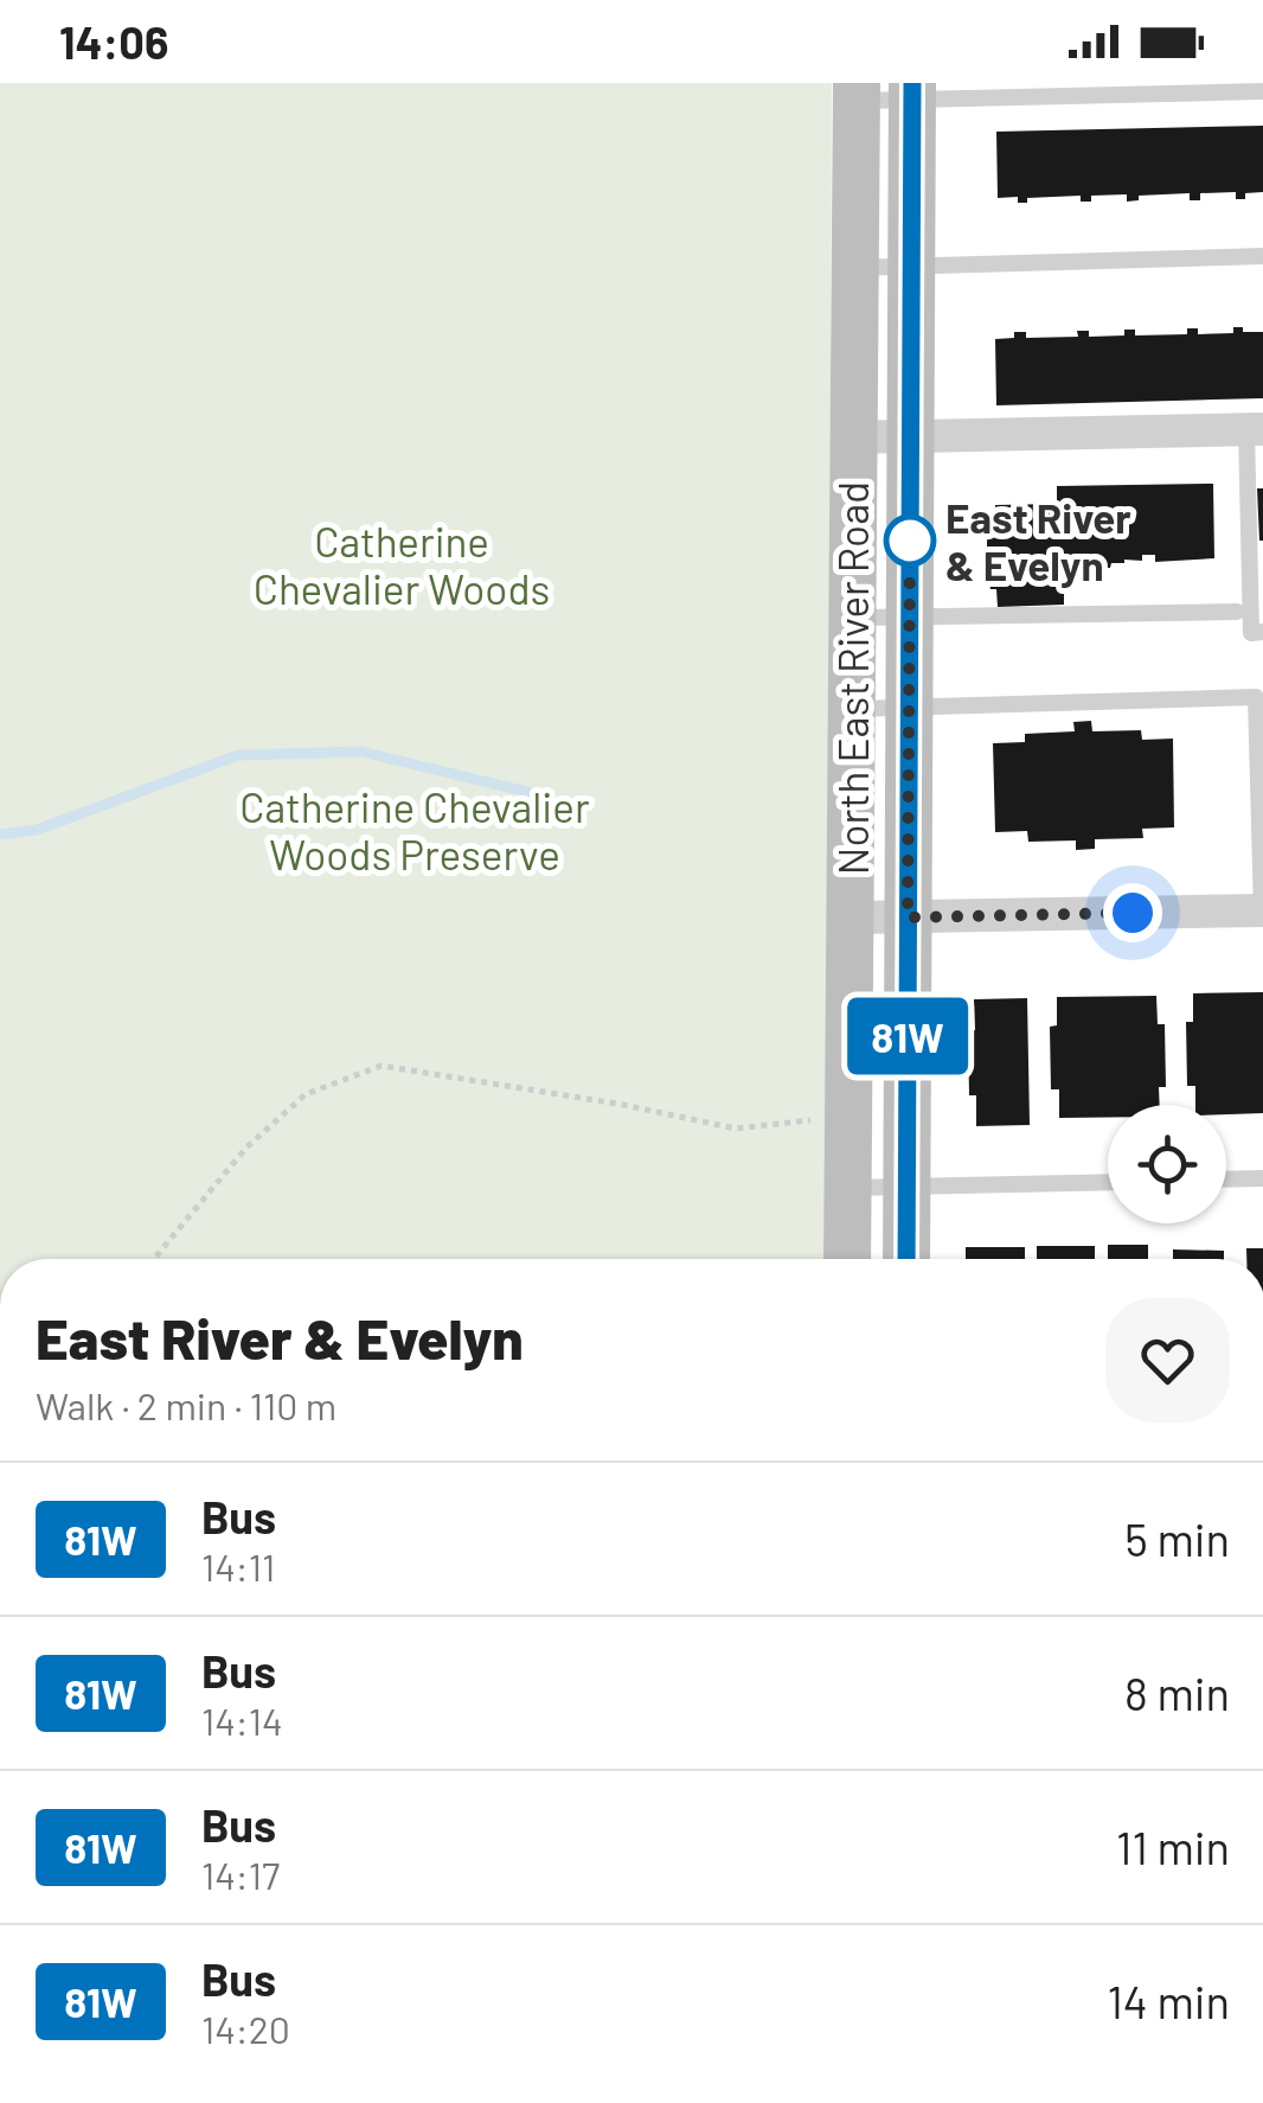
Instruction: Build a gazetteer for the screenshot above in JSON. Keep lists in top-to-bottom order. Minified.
{"streets":{"main road":["North East River Road"]},"parks":["Catherine Chevalier Woods","Catherine Chevalier Woods Preserve"],"places":["East River & Evelyn"],"lines":["bus line 81W"],"page":{"status":"14:06","on_map":"81W","heading":["East River & Evelyn","Walk · 2 min · 110 m"],"list":[{"mark":"81W","name":"Bus","note":"14:11","value":"5 min"},{"mark":"81W","name":"Bus","note":"14:14","value":"8 min"},{"mark":"81W","name":"Bus","note":"14:17","value":"11 min"},{"mark":"81W","name":"Bus","note":"14:20","value":"14 min"}]}}
